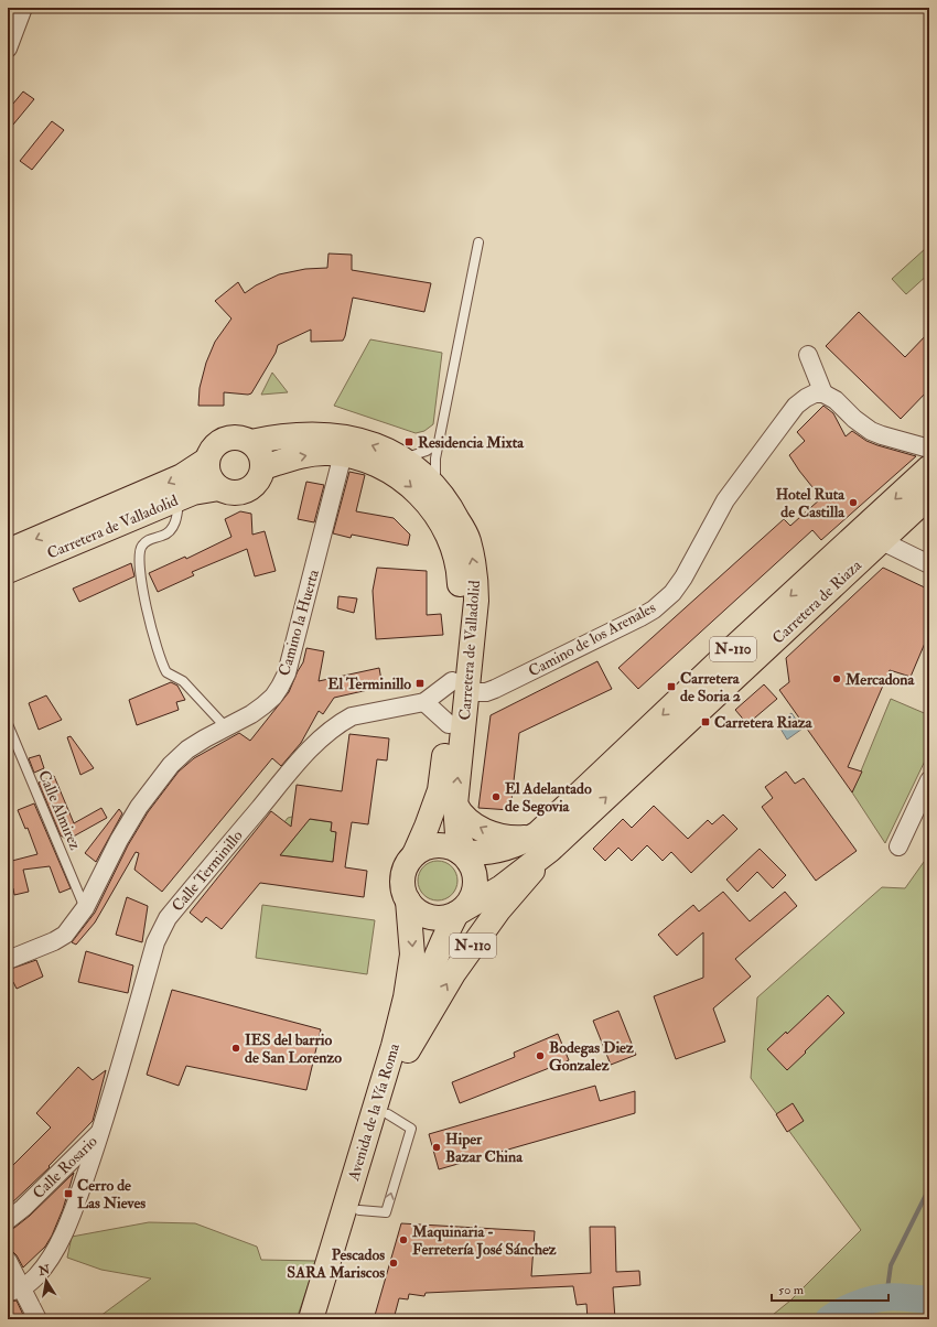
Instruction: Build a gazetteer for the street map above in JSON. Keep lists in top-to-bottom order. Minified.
{"streets":{"main road":["Carretera de Valladolid","Carretera de Riaza","N-110","Avenida de la Vía Roma"],"street":["Camino la Huerta","Camino de los Arenales","Calle Terminillo","Calle Rosario"],"lane":["Calle Almirez"]},"crossings":[["Carretera de Valladolid","Carretera de Riaza"],["Carretera de Valladolid","Camino la Huerta"],["Carretera de Valladolid","Camino de los Arenales"],["Carretera de Valladolid","Calle Terminillo"],["Carretera de Valladolid","Avenida de la Vía Roma"],["Carretera de Riaza","Avenida de la Vía Roma"],["Camino la Huerta","Calle Almirez"],["Camino de los Arenales","Calle Terminillo"],["Calle Terminillo","Calle Rosario"]],"places":{"transit":["Residencia Mixta","El Terminillo","Carretera de Soria 2","Carretera Riaza","Cerro de Las Nieves"],"other":["Hotel Ruta de Castilla","Mercadona","El Adelantado de Segovia","IES del barrio de San Lorenzo","Bodegas Diez Gonzalez","Hiper Bazar China","Maquinaria - Ferretería José Sánchez","Pescados SARA Mariscos"]},"scale_bar":"50 m","north":"top"}
